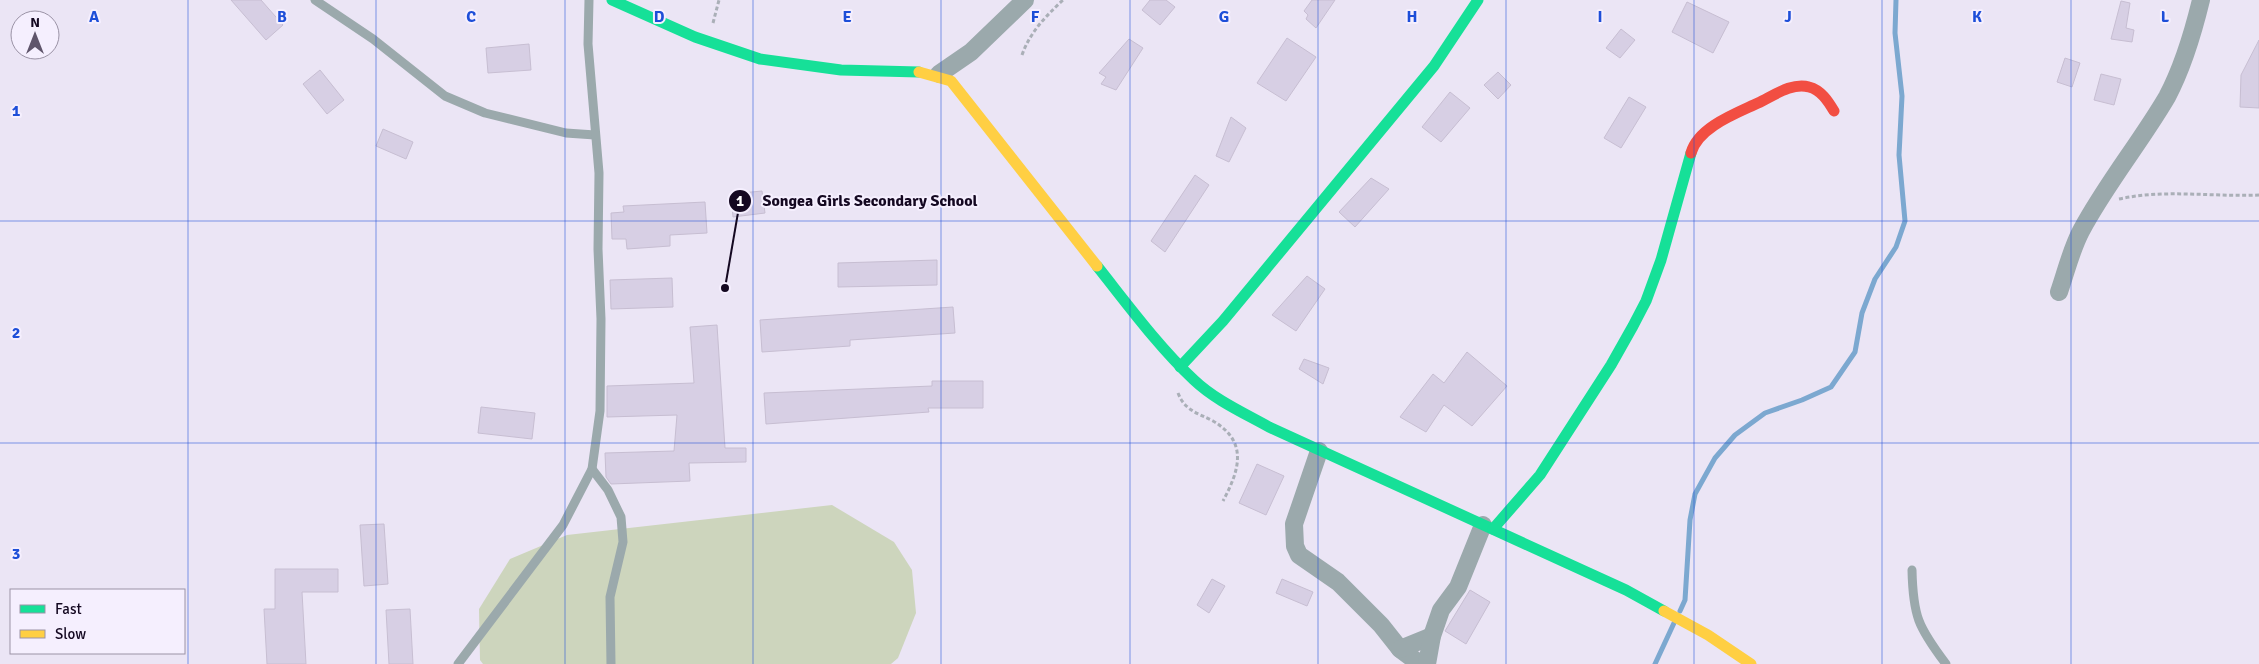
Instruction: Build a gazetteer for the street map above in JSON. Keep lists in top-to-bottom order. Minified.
{"places":["Songea Girls Secondary School"],"legend":["Fast","Slow"],"north":"top","grid":{"columns":["A","B","C","D","E","F","G","H","I","J","K","L"],"rows":["1","2","3"]}}
